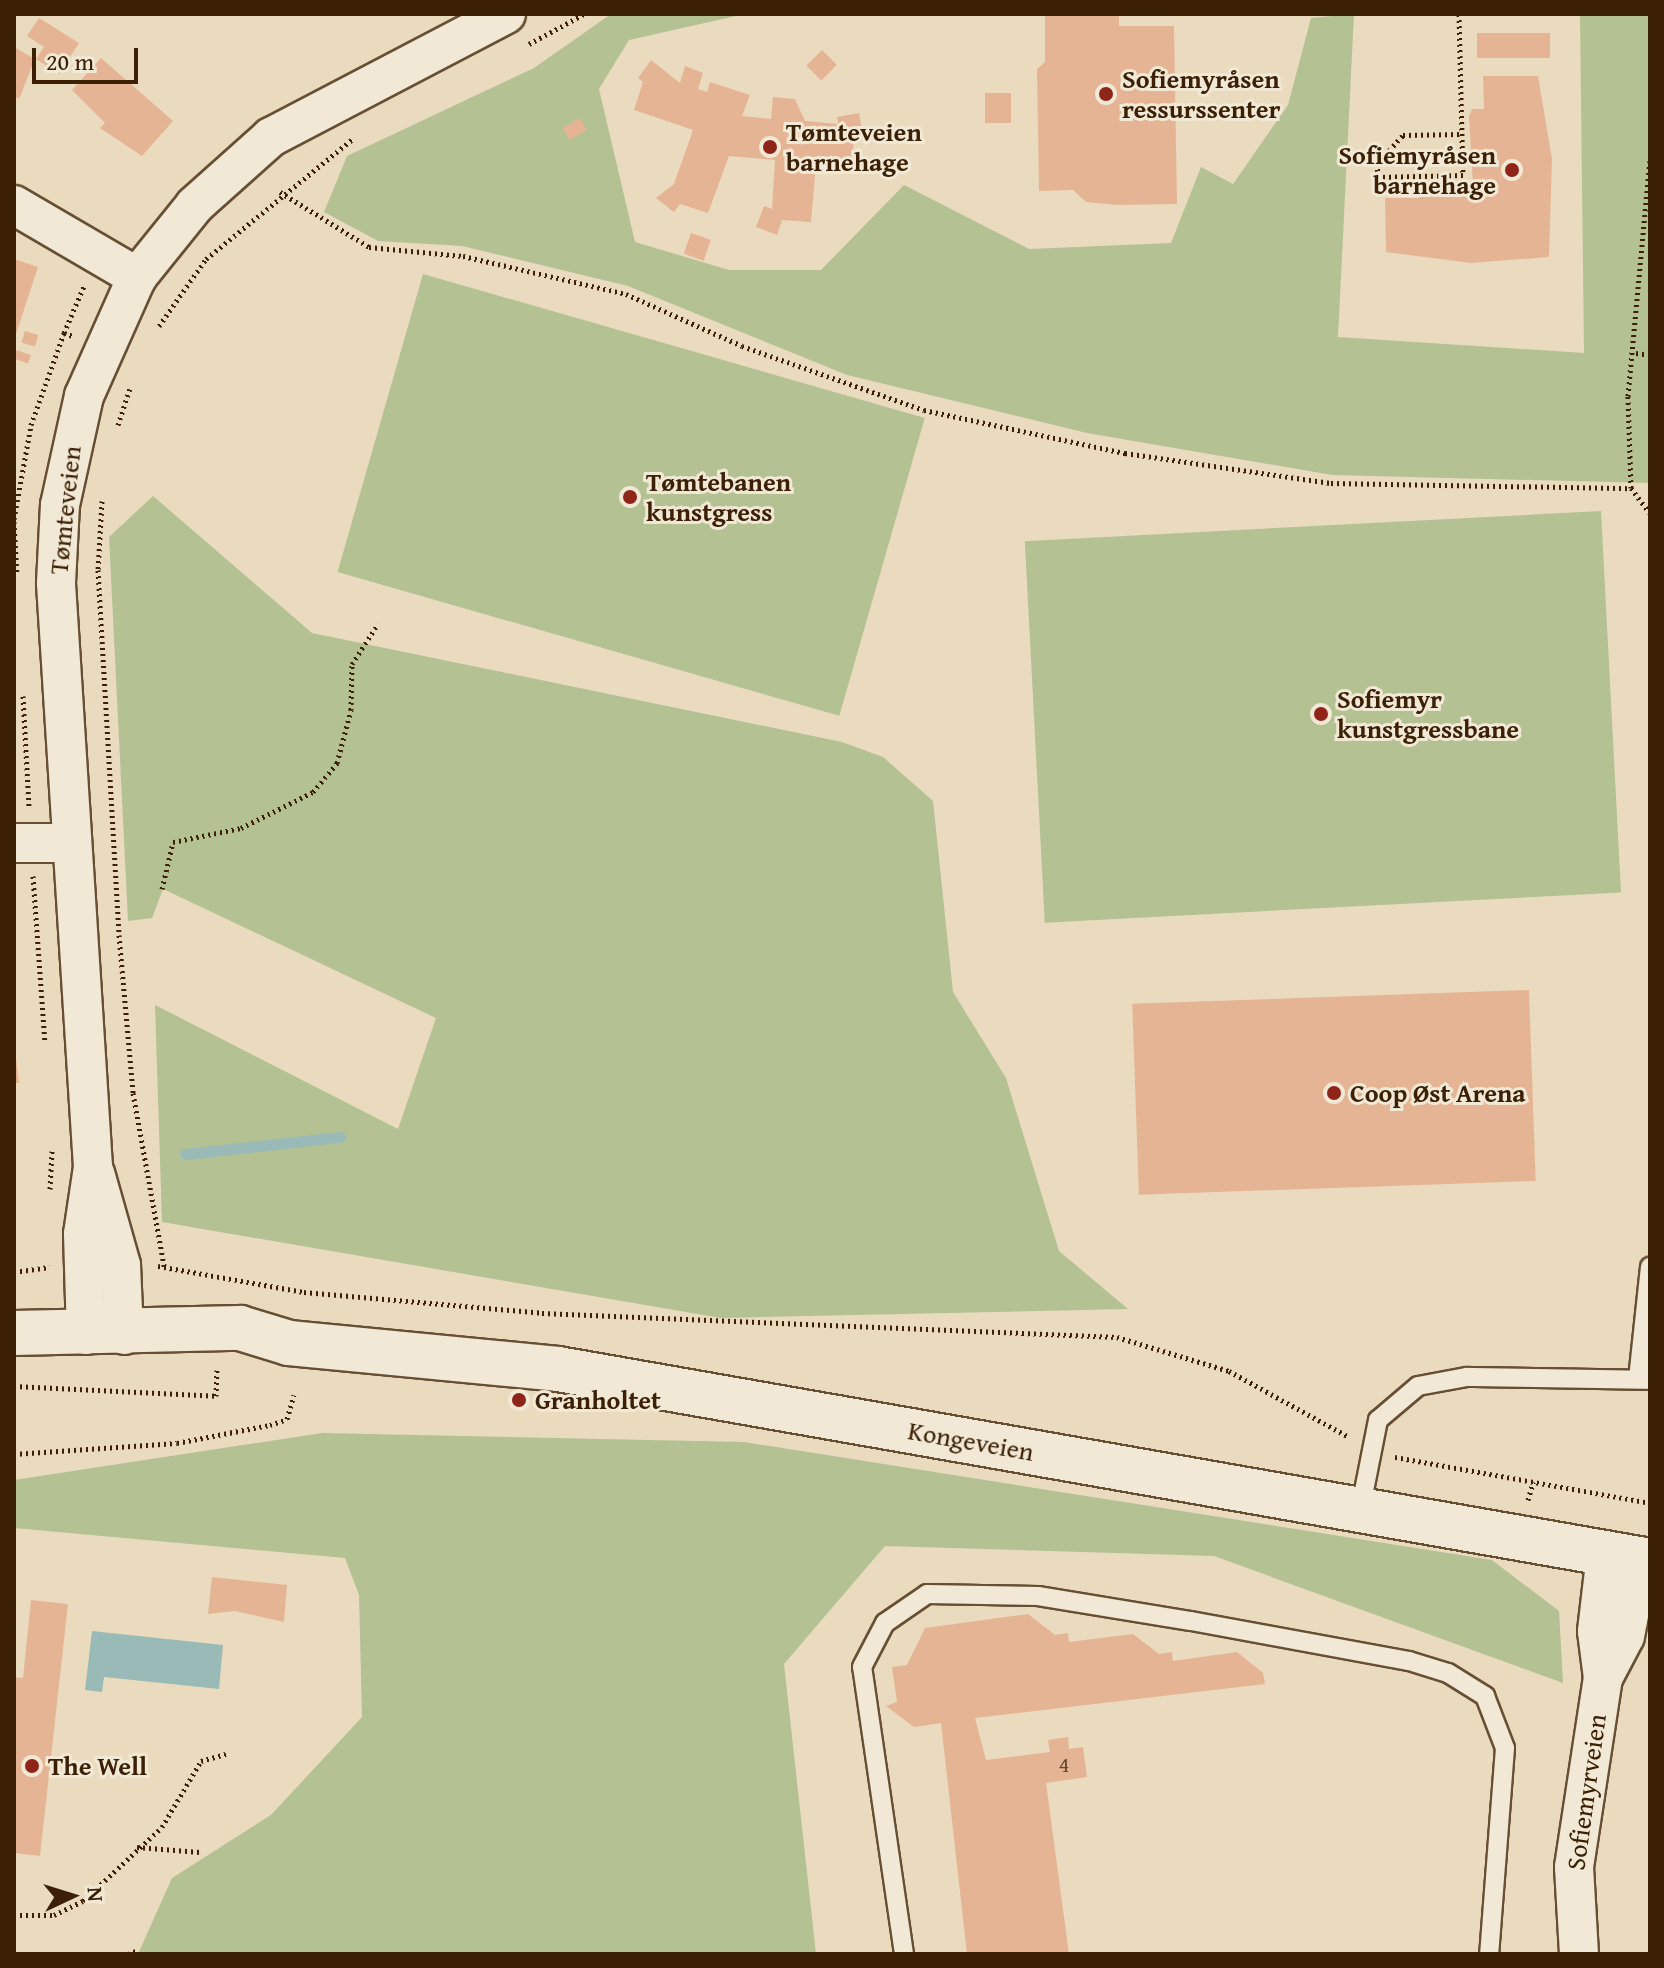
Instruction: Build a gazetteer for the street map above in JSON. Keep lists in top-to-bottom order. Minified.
{"streets":{"main road":["Kongeveien"],"street":["Tømteveien","Sofiemyrveien"]},"crossings":[["Tømteveien","Kongeveien"],["Kongeveien","Sofiemyrveien"]],"places":["Sofiemyråsen ressurssenter","Tømteveien barnehage","Sofiemyråsen barnehage","Tømtebanen kunstgress","Sofiemyr kunstgressbane","Coop Øst Arena","Granholtet","The Well"],"house_numbers":["4"],"scale_bar":"20 m","north":"right"}
